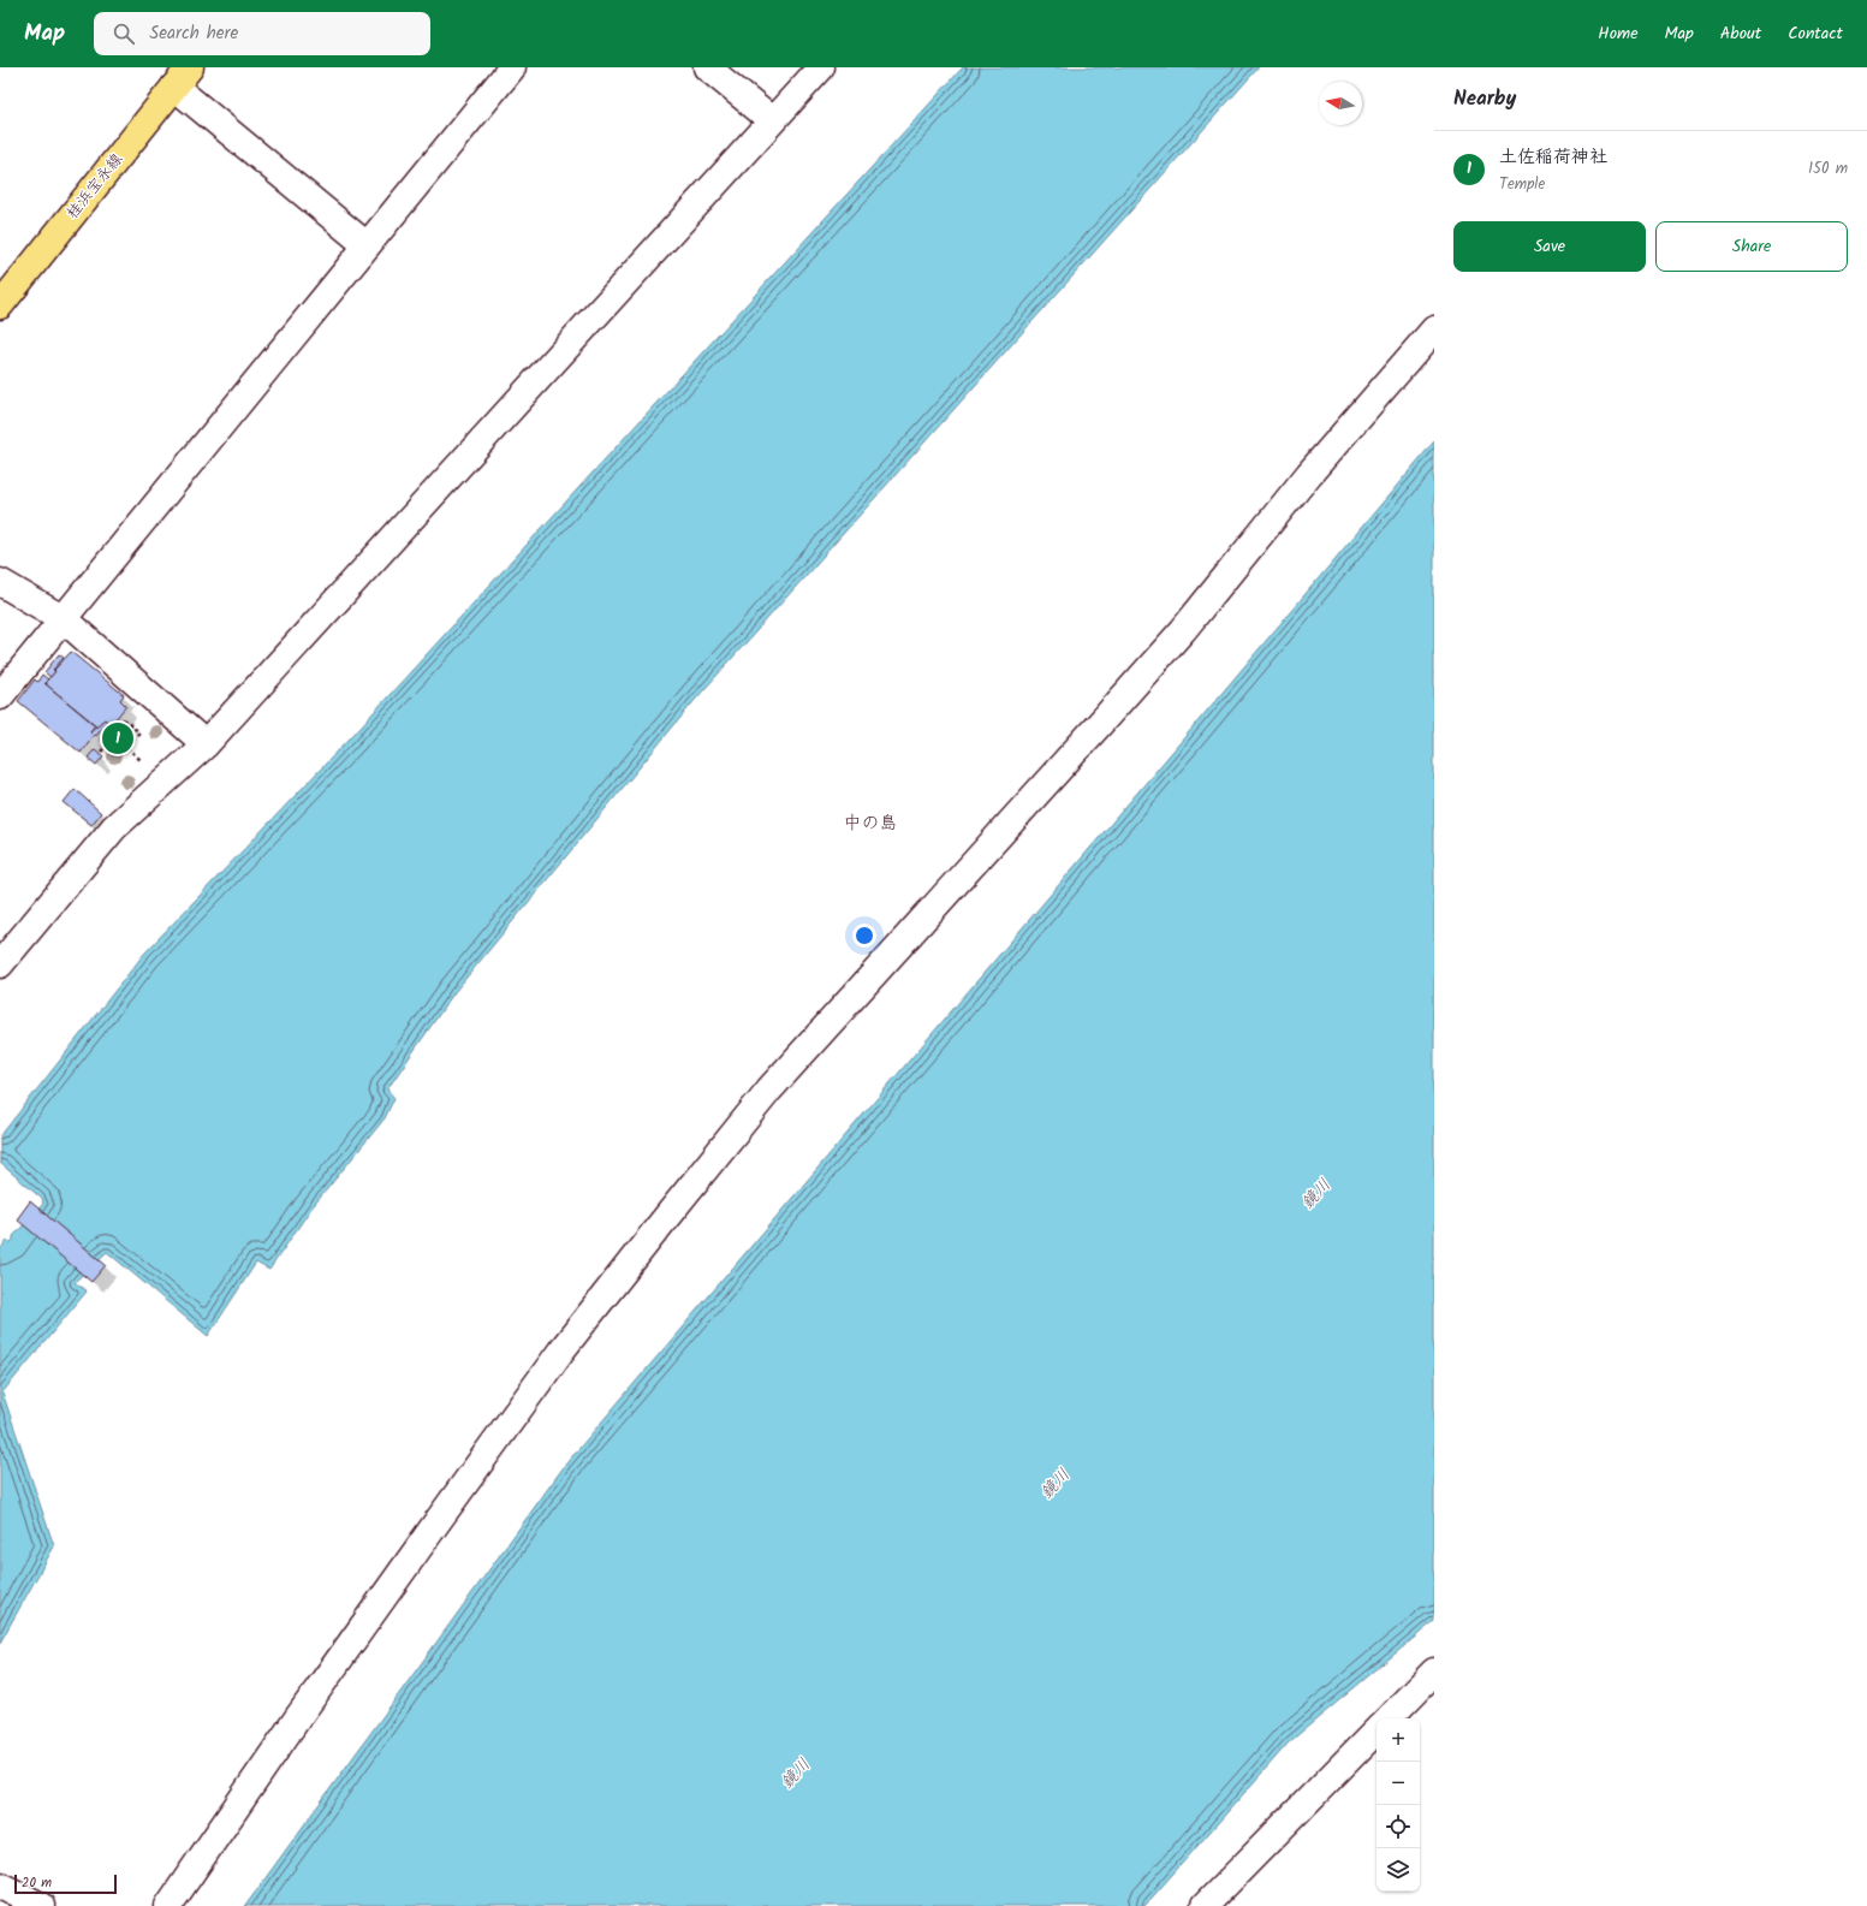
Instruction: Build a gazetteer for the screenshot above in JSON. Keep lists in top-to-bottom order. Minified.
{"streets":{"main road":["桂浜宝永線"]},"districts":["中の島"],"water":["鏡川"],"scale_bar":"20 m","north":"left","page":{"header":"Map","search":"Search here","nav":["Home","Map","About","Contact"],"heading":"Nearby","list":[{"mark":"1","name":"土佐稲荷神社","note":"Temple","value":"150 m"}],"buttons":["Save","Share"],"pins":"1","map_buttons":["+","−"],"scale":"20 m"}}
